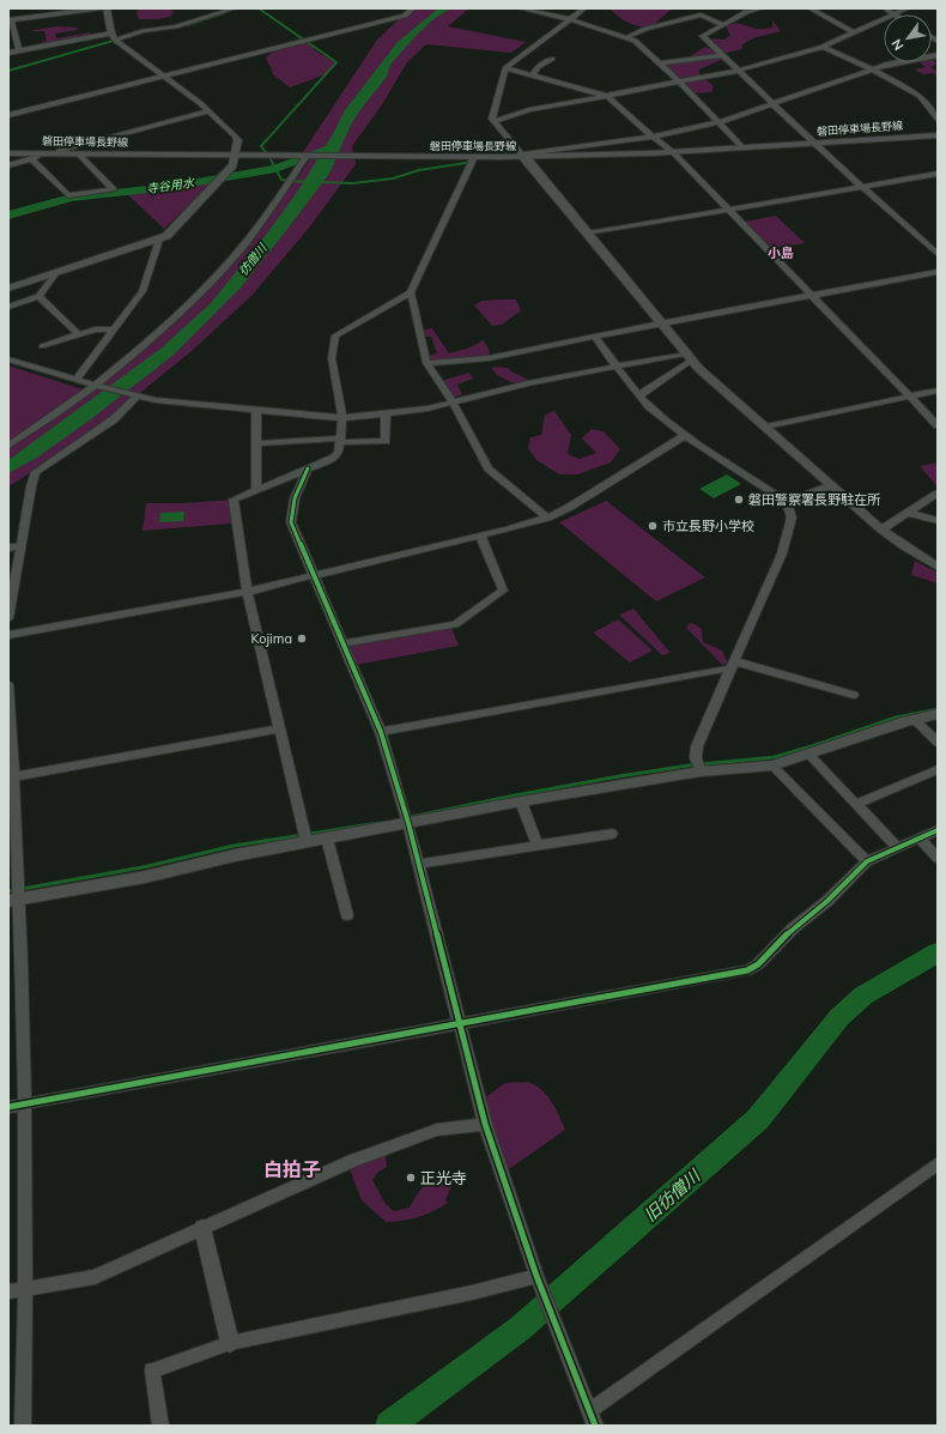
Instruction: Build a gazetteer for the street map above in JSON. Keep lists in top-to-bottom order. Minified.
{"streets":{"main road":["磐田停車場長野線"]},"districts":["小島","白拍子"],"water":["寺谷用水","彷僧川","旧彷僧川"],"places":["磐田警察署長野駐在所","市立長野小学校","Kojima","正光寺"],"north":"bottom left"}
